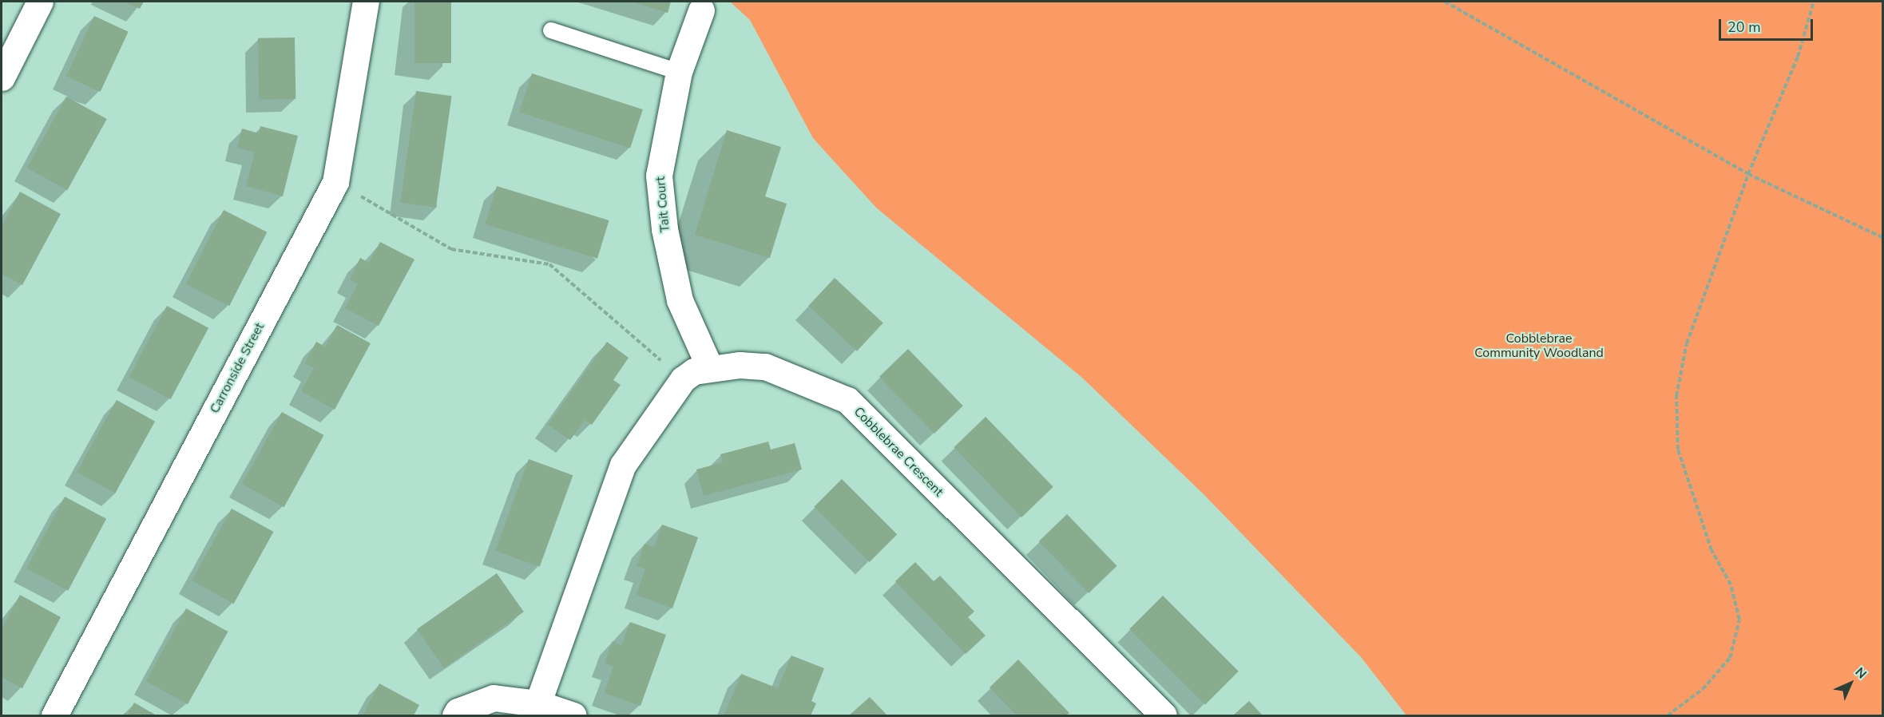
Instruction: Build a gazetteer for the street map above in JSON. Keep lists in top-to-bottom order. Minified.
{"streets":{"street":["Tait Court","Carronside Street","Cobblebrae Crescent"]},"crossings":[["Tait Court","Cobblebrae Crescent"]],"parks":["Cobblebrae Community Woodland"],"scale_bar":"20 m","north":"top right"}
